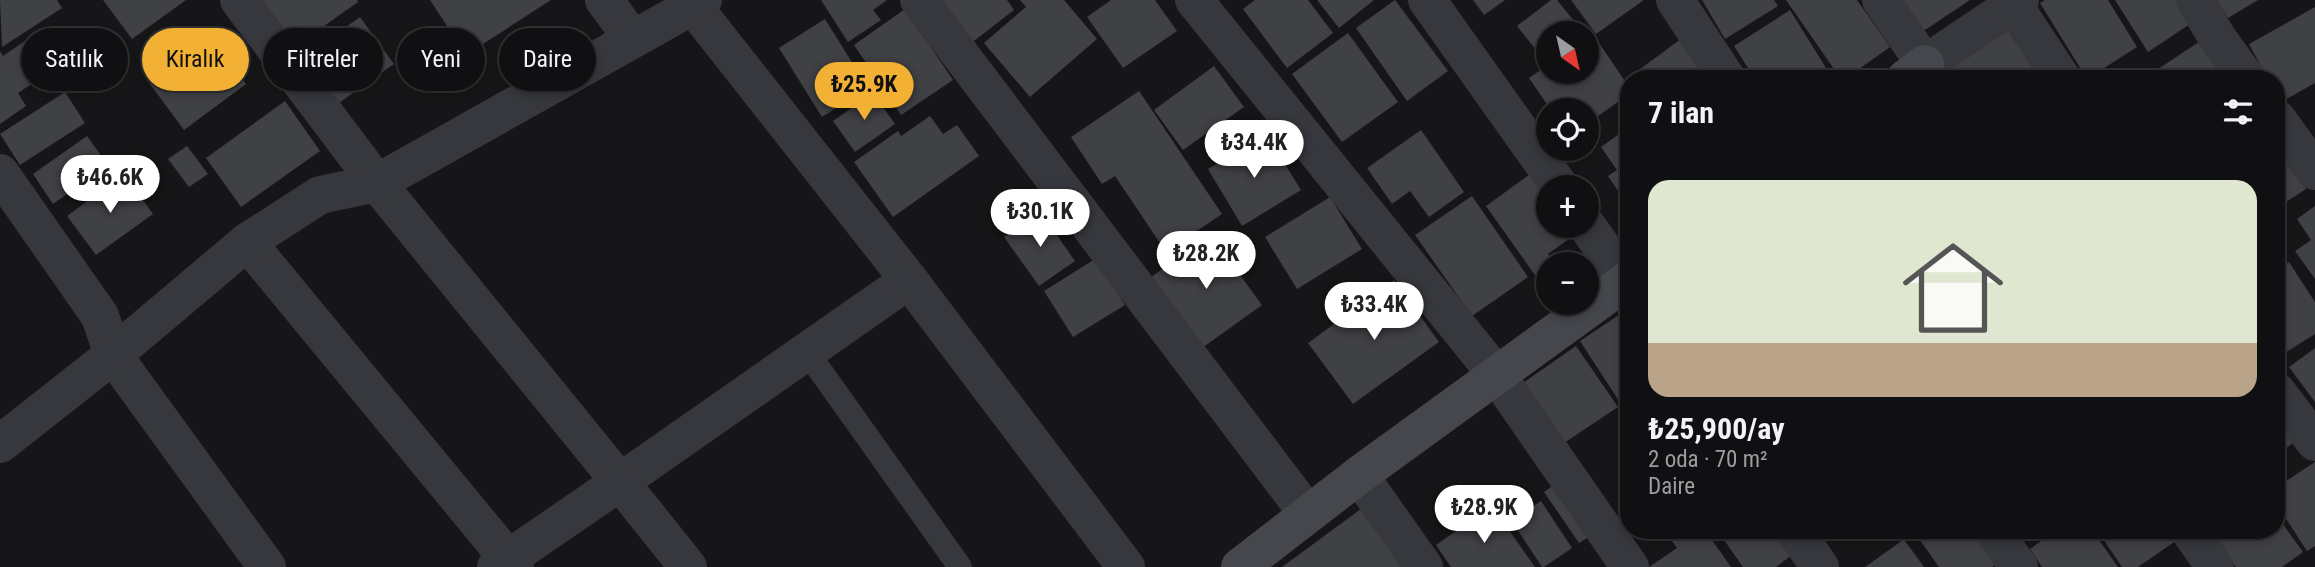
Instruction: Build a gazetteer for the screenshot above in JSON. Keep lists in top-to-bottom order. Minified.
{"north":"bottom right","page":{"map_buttons":["+","−"],"chip":["Satılık","Kiralık","Filtreler","Yeni","Daire"],"price":["₺25.9K","₺34.4K","₺46.6K","₺30.1K","₺28.2K","₺33.4K","₺28.9K"],"heading":"7 ilan","list":[{"name":"₺25,900/ay","note":"2 oda · 70 m² · Daire"}]}}
